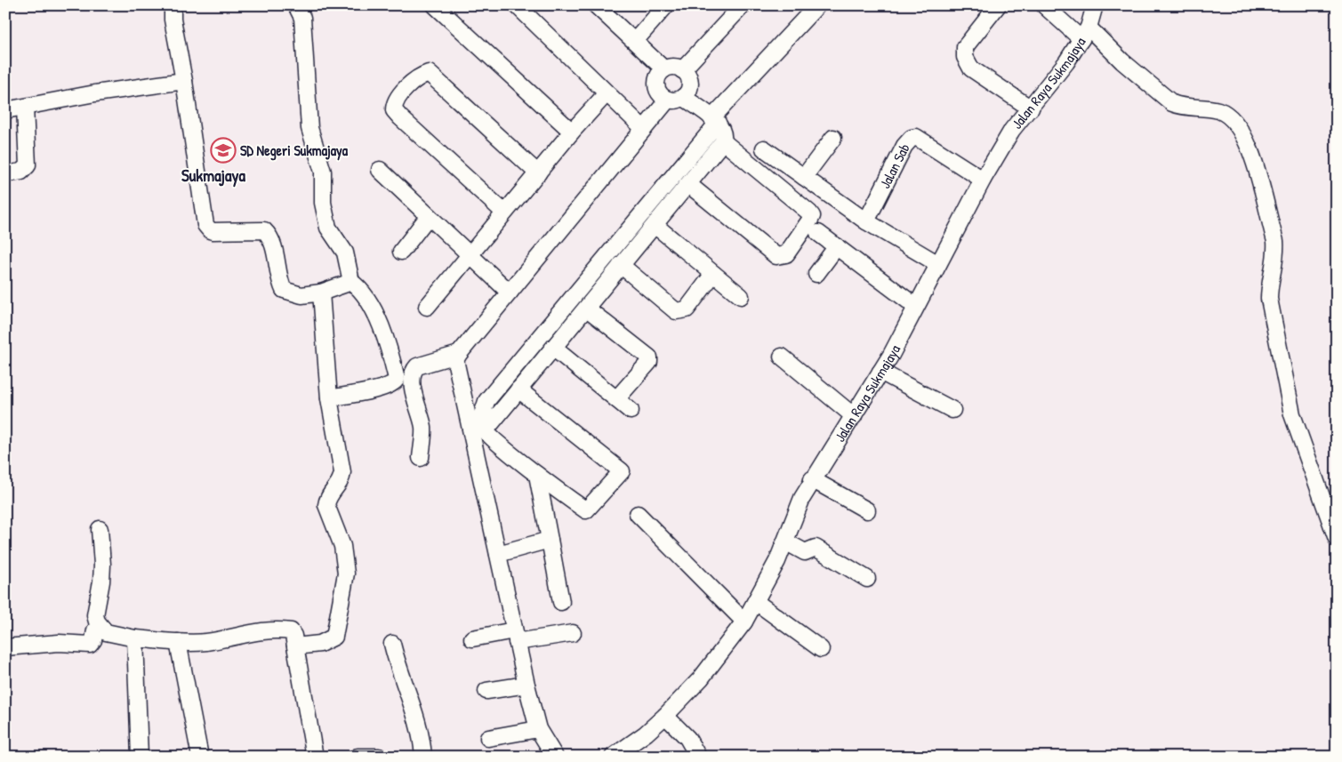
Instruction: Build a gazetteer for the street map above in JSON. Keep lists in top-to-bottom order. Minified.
{"streets":{"street":["Jalan Raya Sukmajaya","Jalan Sab"]},"crossings":[["Jalan Raya Sukmajaya","Jalan Sab"]],"districts":["Sukmajaya"],"places":{"school or university":["SD Negeri Sukmajaya"]}}
